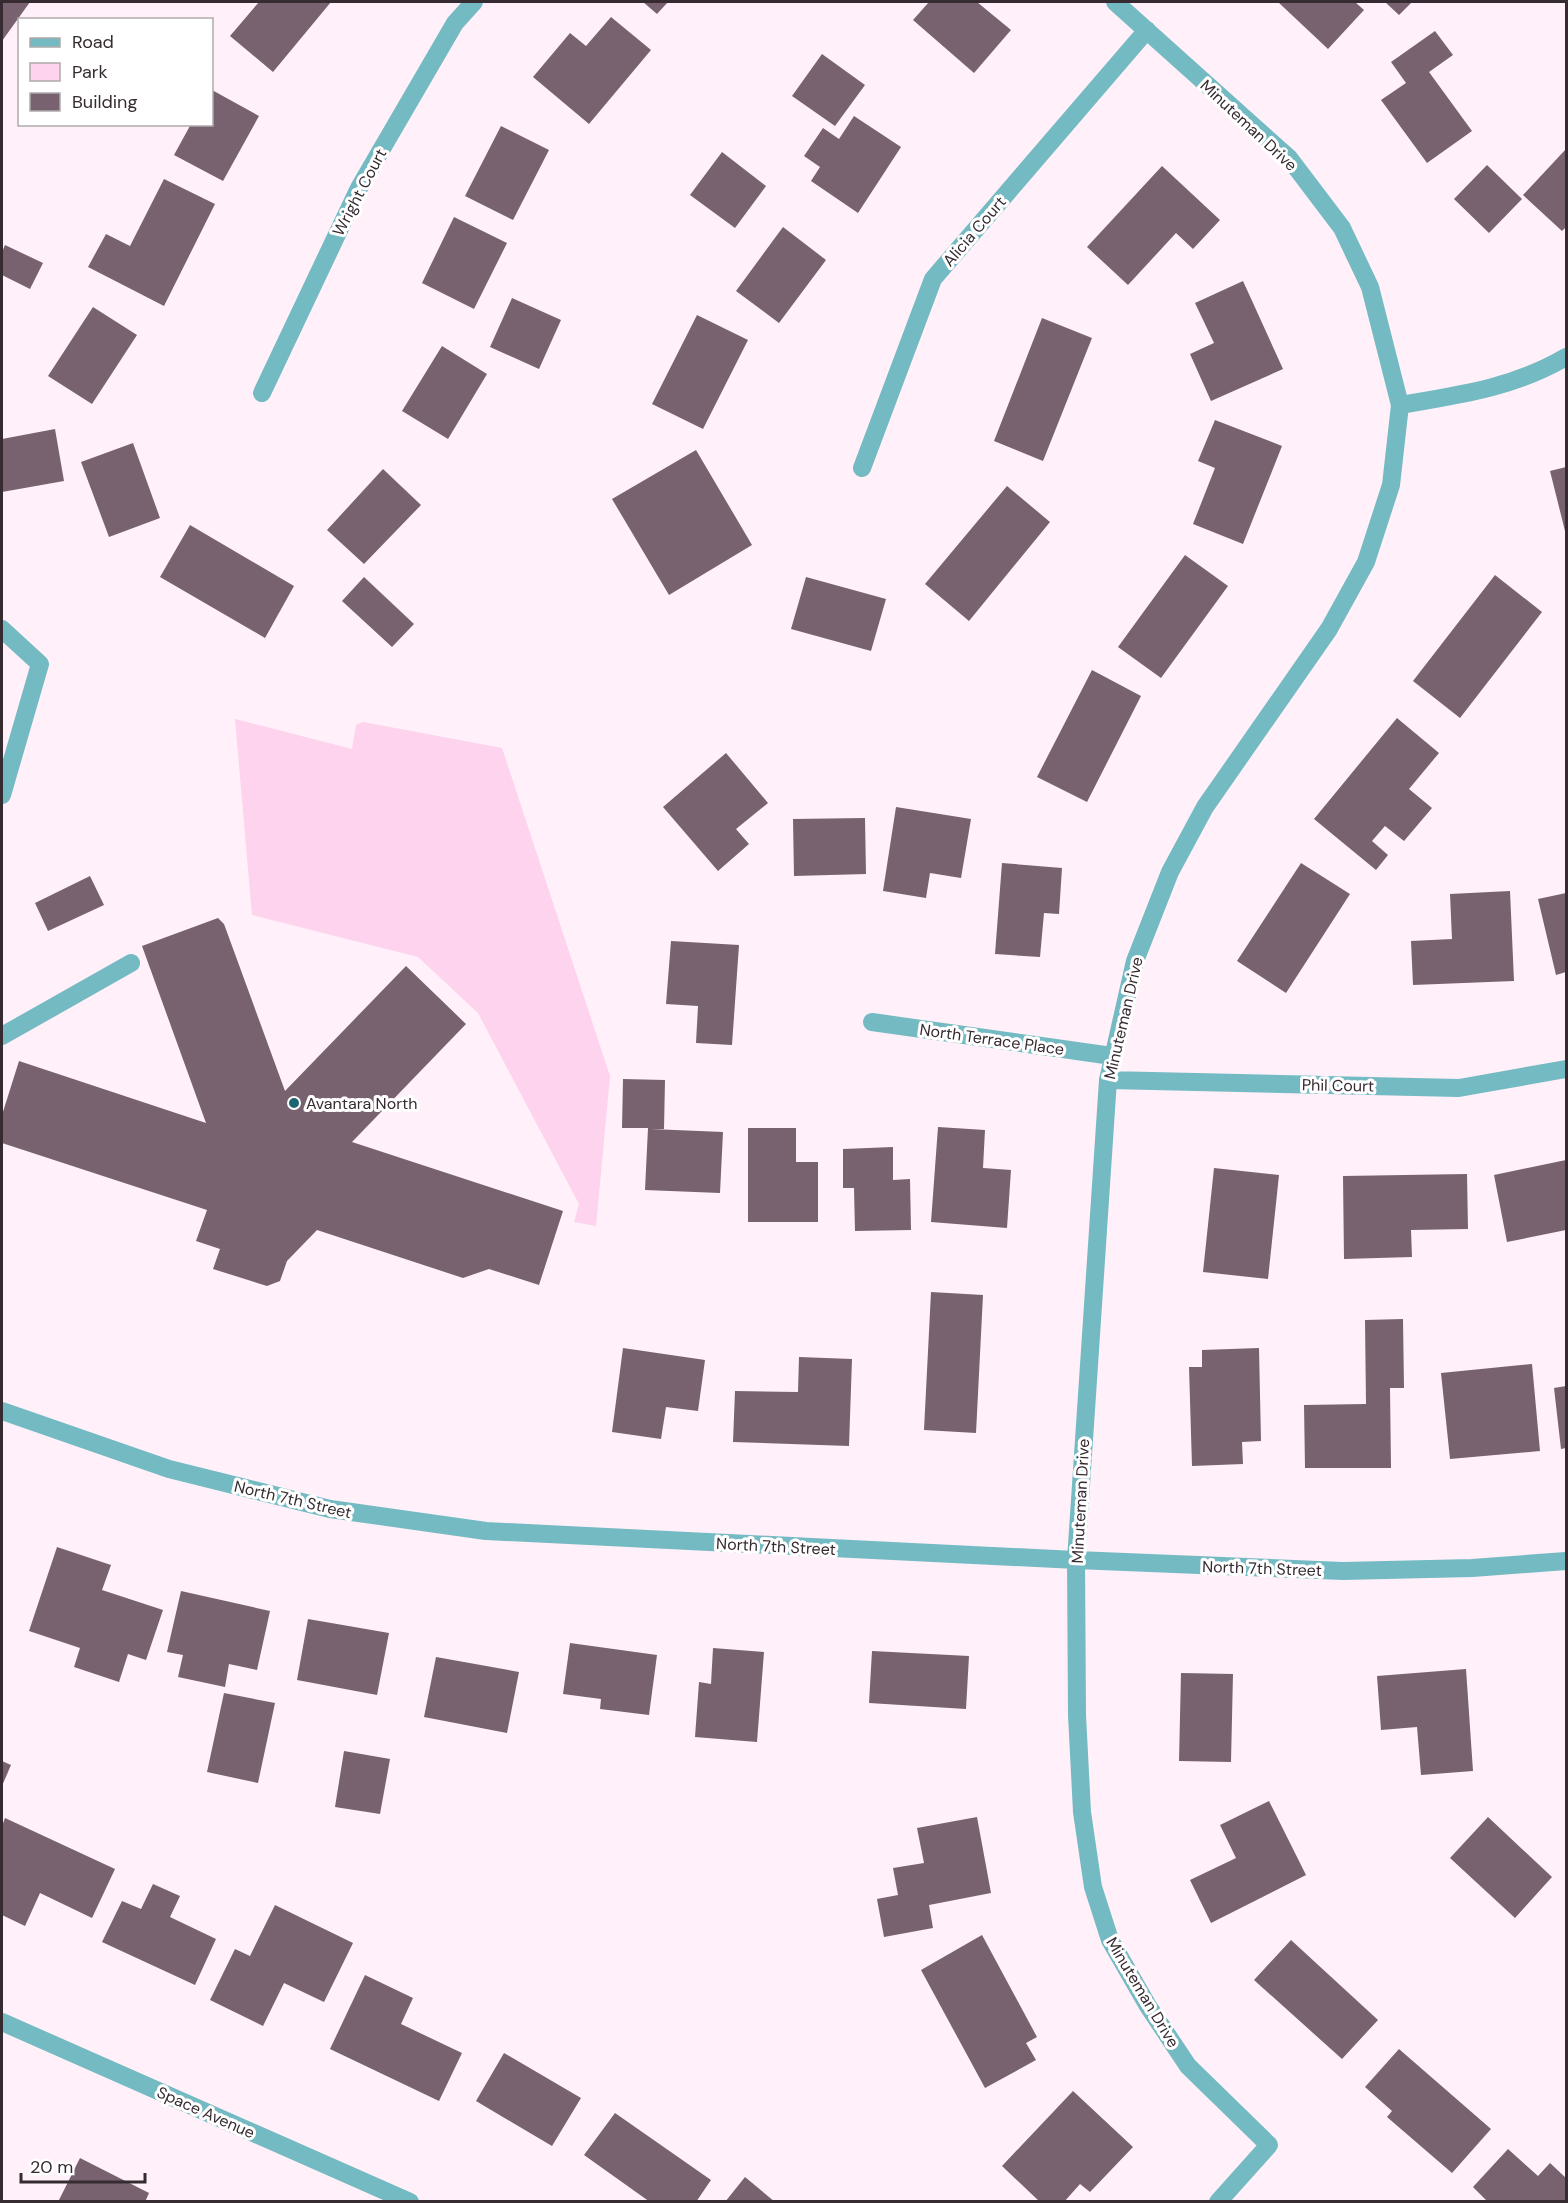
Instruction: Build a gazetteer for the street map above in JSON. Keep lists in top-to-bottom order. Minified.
{"streets":{"street":["Minuteman Drive","Wright Court","Alicia Court","North Terrace Place","Phil Court","North 7th Street","Space Avenue"]},"crossings":[["Minuteman Drive","Alicia Court"],["Minuteman Drive","North Terrace Place"],["Minuteman Drive","Phil Court"],["Minuteman Drive","North 7th Street"]],"places":["Avantara North"],"legend":["Road","Park","Building"],"scale_bar":"20 m"}
